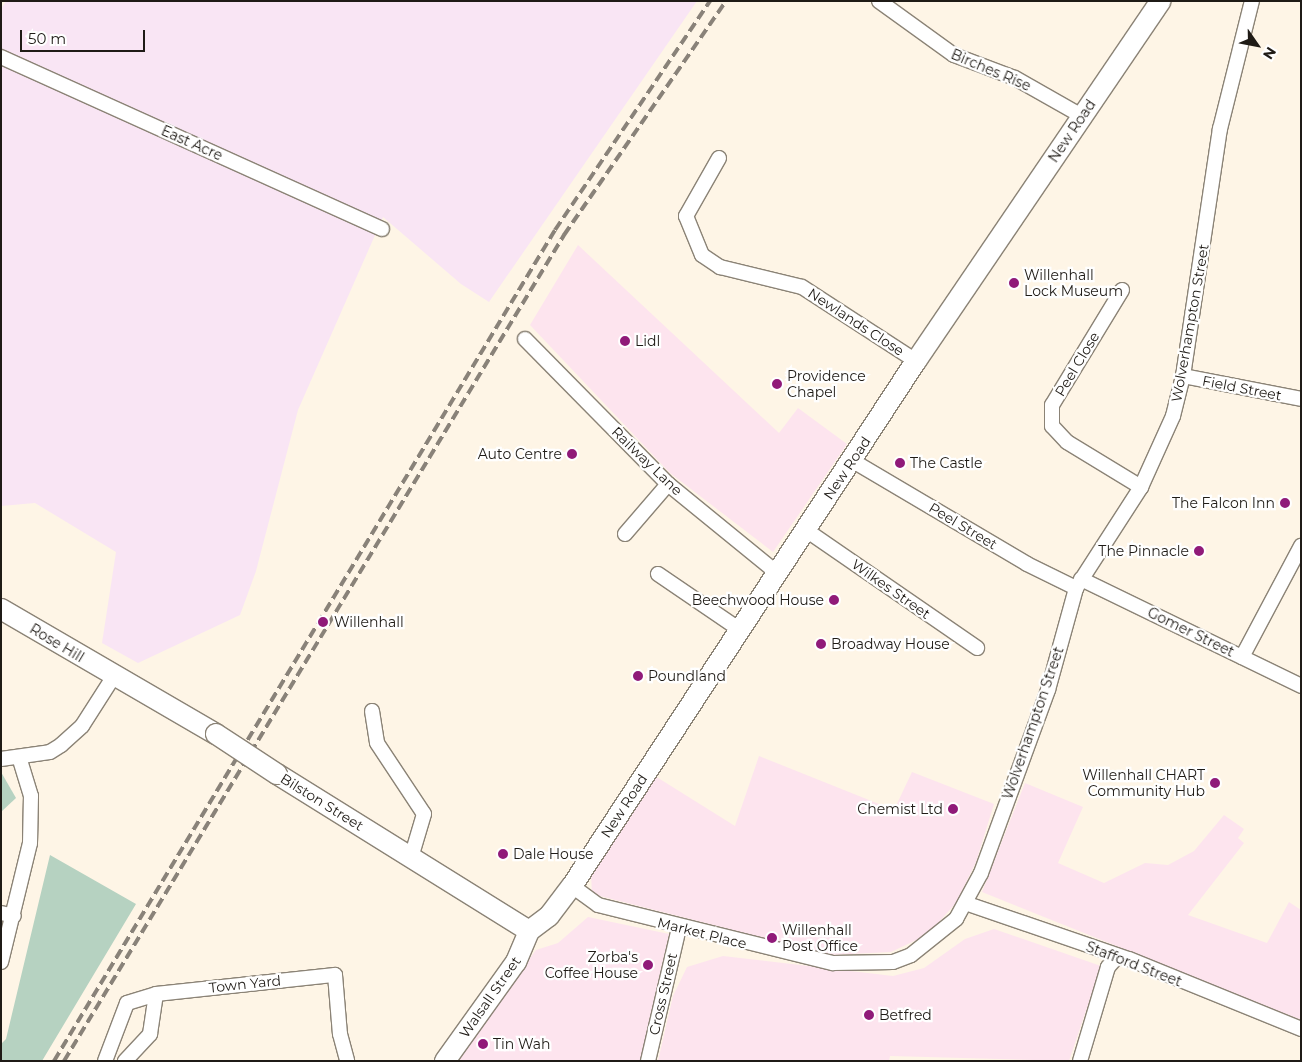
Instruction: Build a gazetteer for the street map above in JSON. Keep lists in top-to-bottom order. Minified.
{"streets":{"main road":["New Road","Rose Hill","Bilston Street","Walsall Street"],"street":["Birches Rise","East Acre","Newlands Close","Wolverhampton Street","Peel Close","Field Street","Railway Lane","Peel Street","Wilkes Street","Gomer Street","Market Place","Stafford Street","Town Yard","Cross Street"]},"crossings":[["Birches Rise","New Road"],["New Road","Newlands Close"],["New Road","Railway Lane"],["New Road","Peel Street"],["New Road","Wilkes Street"],["New Road","Bilston Street"],["New Road","Market Place"],["New Road","Walsall Street"],["Wolverhampton Street","Peel Close"],["Wolverhampton Street","Field Street"],["Wolverhampton Street","Peel Street"],["Wolverhampton Street","Gomer Street"],["Wolverhampton Street","Market Place"],["Wolverhampton Street","Stafford Street"],["Peel Street","Gomer Street"],["Rose Hill","Bilston Street"],["Bilston Street","Walsall Street"],["Market Place","Stafford Street"],["Market Place","Cross Street"]],"places":["Willenhall Lock Museum","Lidl","Providence Chapel","Auto Centre","The Castle","The Falcon Inn","The Pinnacle","Beechwood House","Willenhall","Broadway House","Poundland","Willenhall CHART Community Hub","Chemist Ltd","Dale House","Willenhall Post Office","Zorba's Coffee House","Betfred","Tin Wah"],"scale_bar":"50 m","north":"bottom right"}
